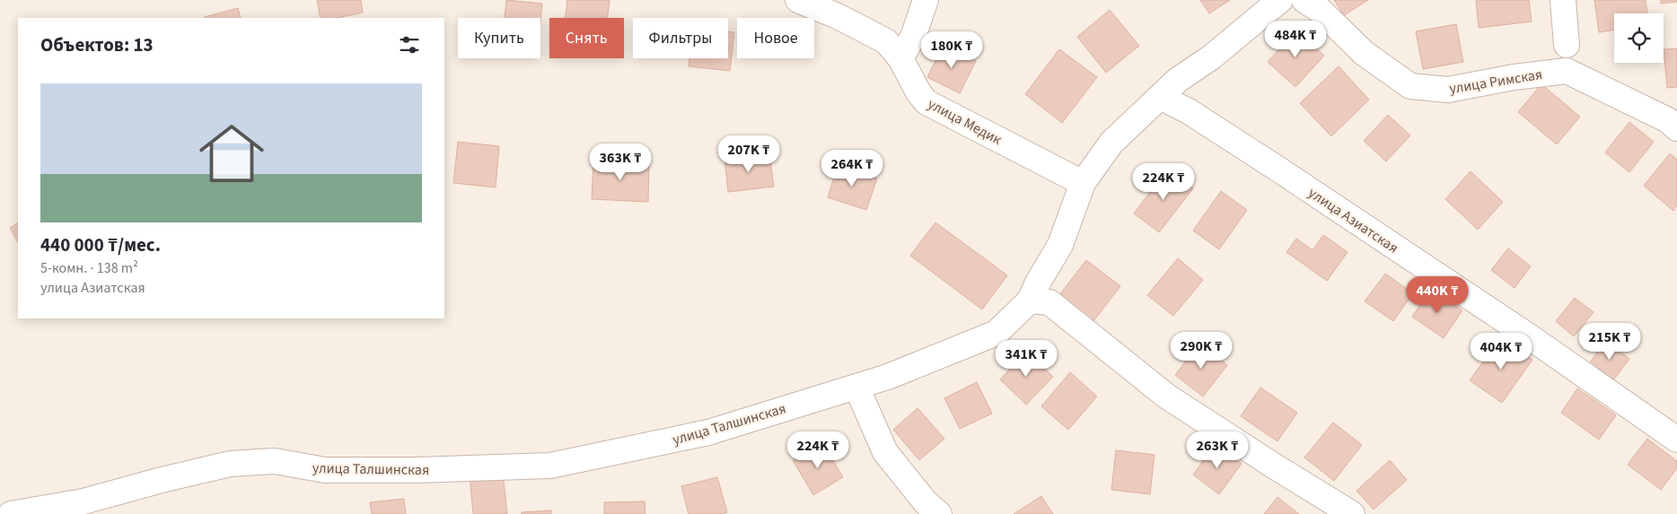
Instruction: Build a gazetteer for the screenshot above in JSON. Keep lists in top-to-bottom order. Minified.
{"streets":{"street":["улица Римская","улица Медик","улица Азиатская","улица Талшинская"]},"crossings":[["улица Медик","улица Талшинская"],["улица Азиатская","улица Талшинская"]],"page":{"chip":["Купить","Снять","Фильтры","Новое"],"heading":"Объектов: 13","price":["484K ₸","180K ₸","207K ₸","363K ₸","264K ₸","224K ₸","440K ₸","215K ₸","290K ₸","404K ₸","341K ₸","224K ₸","263K ₸"],"list":[{"name":"440 000 ₸/мес.","note":"5-комн. · 138 m² · улица Азиатская"}]}}
